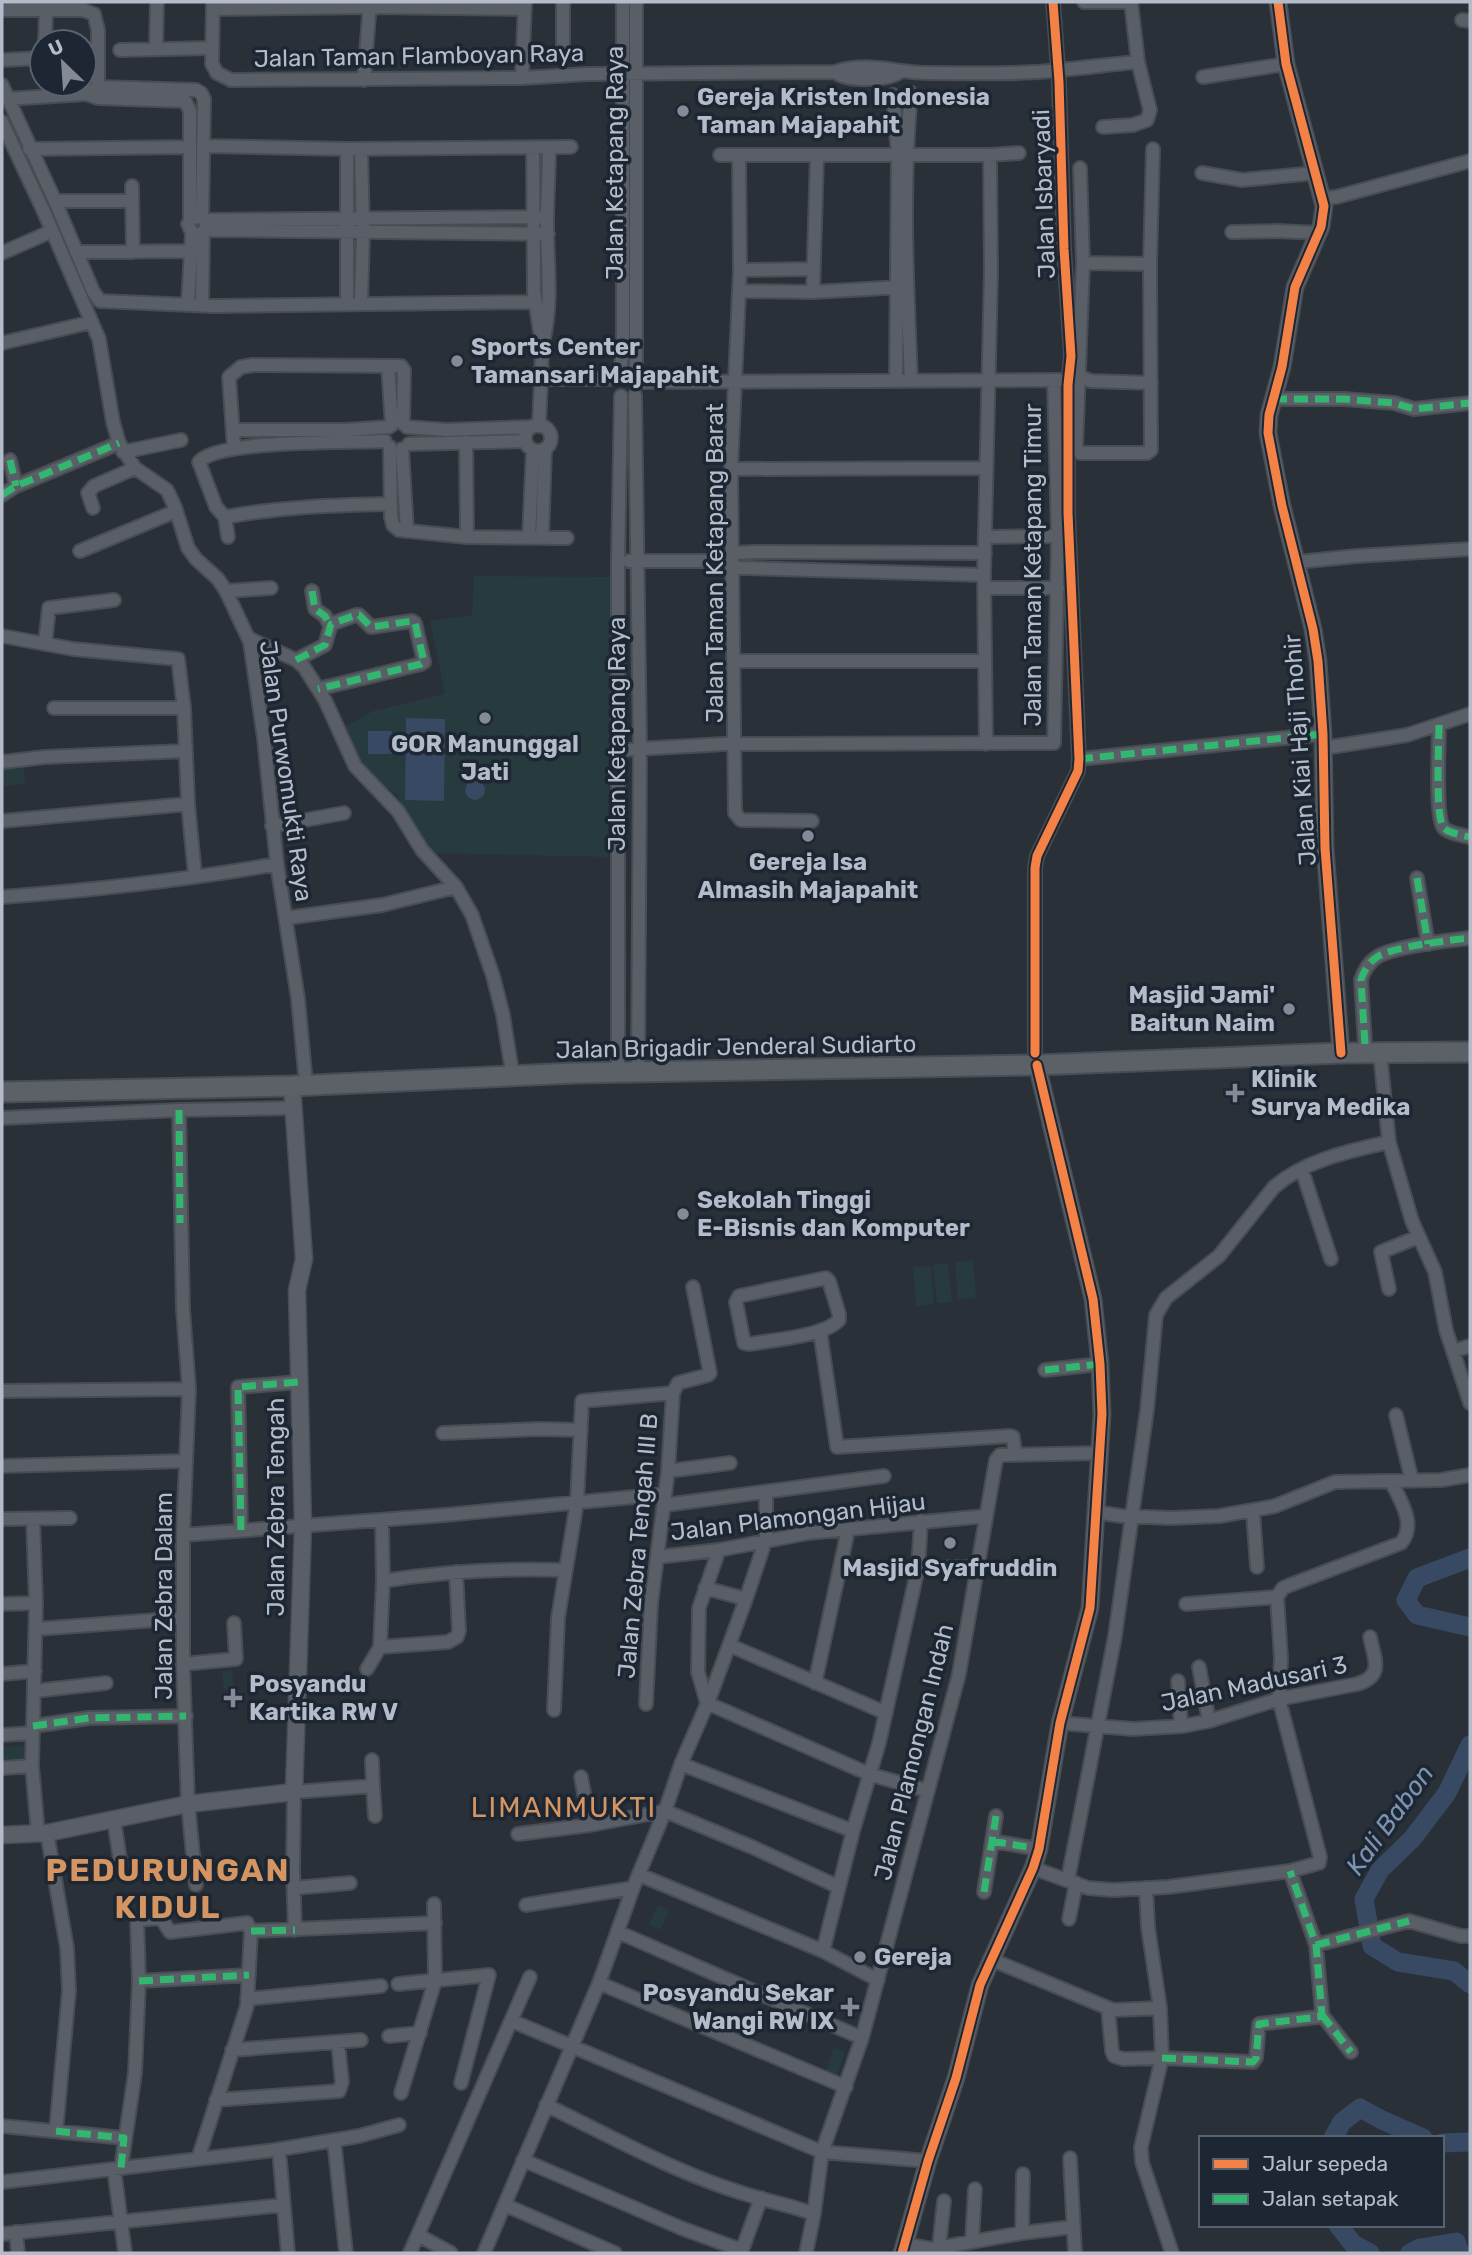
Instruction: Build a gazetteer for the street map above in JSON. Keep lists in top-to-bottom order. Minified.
{"streets":{"main road":["Jalan Brigadir Jenderal Sudiarto"],"street":["Jalan Taman Flamboyan Raya","Jalan Ketapang Raya","Jalan Isbaryadi","Jalan Taman Ketapang Barat","Jalan Taman Ketapang Timur","Jalan Kiai Haji Thohir","Jalan Purwomukti Raya","Jalan Zebra Tengah","Jalan Plamongan Hijau","Jalan Zebra Tengah III B","Jalan Zebra Dalam","Jalan Madusari 3","Jalan Plamongan Indah"]},"crossings":[["Jalan Taman Flamboyan Raya","Jalan Ketapang Raya"],["Jalan Taman Flamboyan Raya","Jalan Isbaryadi"],["Jalan Ketapang Raya","Jalan Brigadir Jenderal Sudiarto"],["Jalan Kiai Haji Thohir","Jalan Brigadir Jenderal Sudiarto"],["Jalan Purwomukti Raya","Jalan Brigadir Jenderal Sudiarto"],["Jalan Purwomukti Raya","Jalan Zebra Tengah"],["Jalan Brigadir Jenderal Sudiarto","Jalan Zebra Tengah"],["Jalan Zebra Tengah","Jalan Plamongan Hijau"],["Jalan Plamongan Hijau","Jalan Zebra Tengah III B"],["Jalan Plamongan Hijau","Jalan Zebra Dalam"],["Jalan Plamongan Hijau","Jalan Plamongan Indah"]],"districts":["LIMANMUKTI","PEDURUNGAN KIDUL"],"water":["Kali Babon"],"places":{"other":["Gereja Kristen Indonesia Taman Majapahit","Sports Center Tamansari Majapahit","GOR Manunggal Jati","Gereja Isa Almasih Majapahit","Masjid Jami' Baitun Naim","Sekolah Tinggi E-Bisnis dan Komputer","Masjid Syafruddin","Gereja"],"health":["Klinik Surya Medika","Posyandu Kartika RW V","Posyandu Sekar Wangi RW IX"]},"legend":["Jalur sepeda","Jalan setapak"],"north":"top left"}
